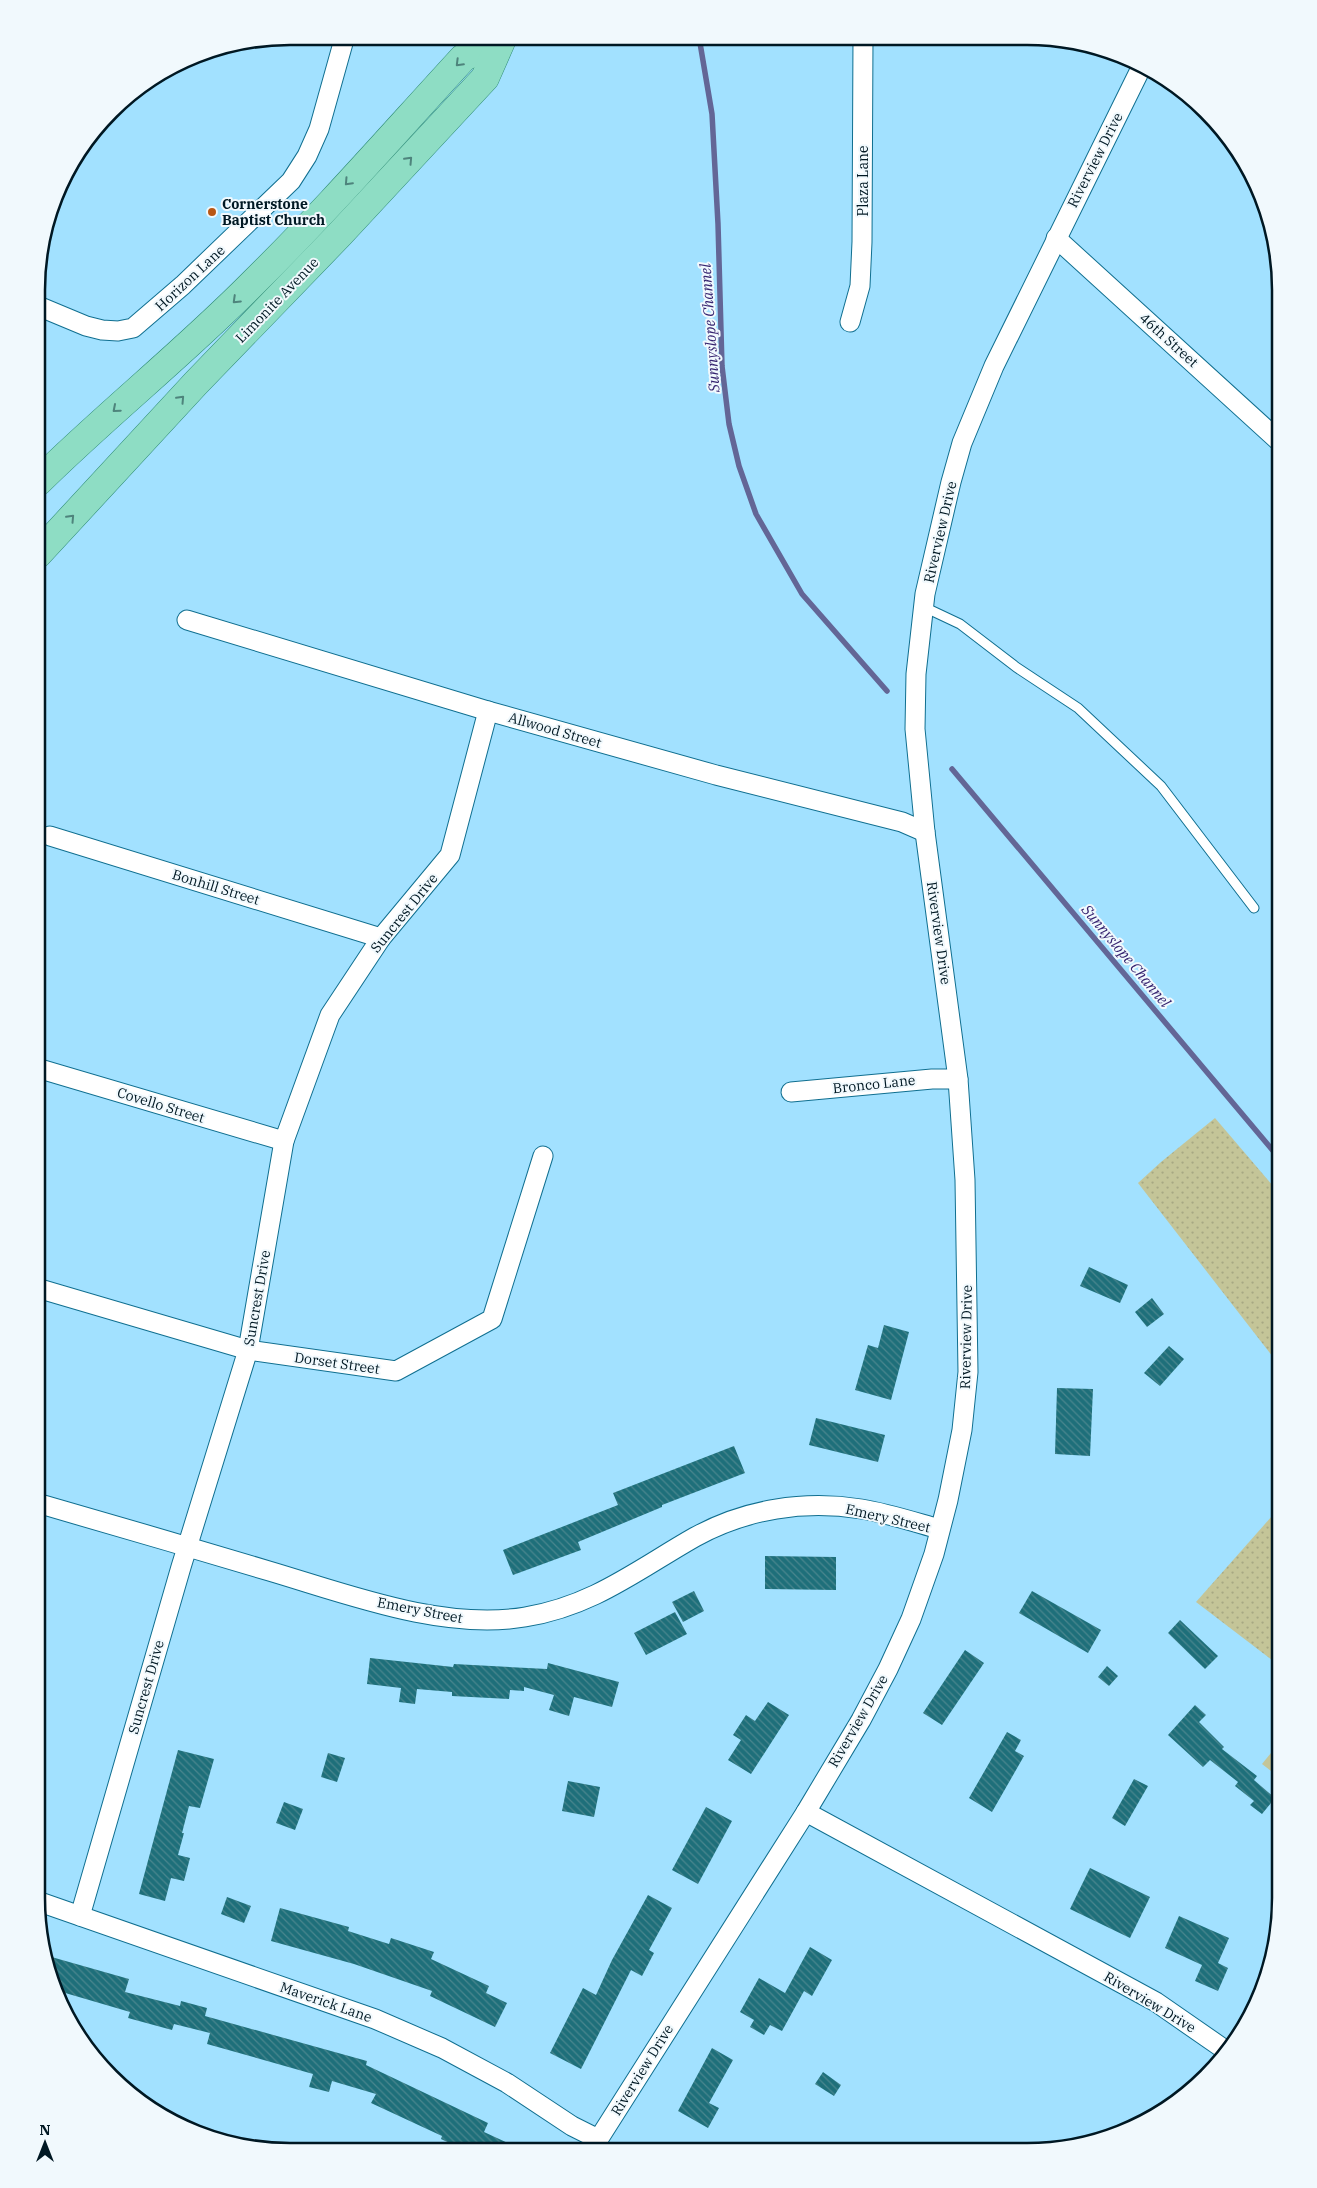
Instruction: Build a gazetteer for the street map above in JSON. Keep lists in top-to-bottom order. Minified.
{"streets":{"main road":["Limonite Avenue"],"street":["Riverview Drive","Plaza Lane","Horizon Lane","46th Street","Allwood Street","Bonhill Street","Suncrest Drive","Bronco Lane","Covello Street","Dorset Street","Emery Street","Maverick Lane"]},"crossings":[["Riverview Drive","46th Street"],["Riverview Drive","Allwood Street"],["Riverview Drive","Bronco Lane"],["Riverview Drive","Emery Street"],["Allwood Street","Suncrest Drive"],["Bonhill Street","Suncrest Drive"],["Suncrest Drive","Covello Street"],["Suncrest Drive","Dorset Street"],["Suncrest Drive","Emery Street"],["Suncrest Drive","Maverick Lane"]],"water":["Sunnyslope Channel"],"places":["Cornerstone Baptist Church"],"north":"top"}
